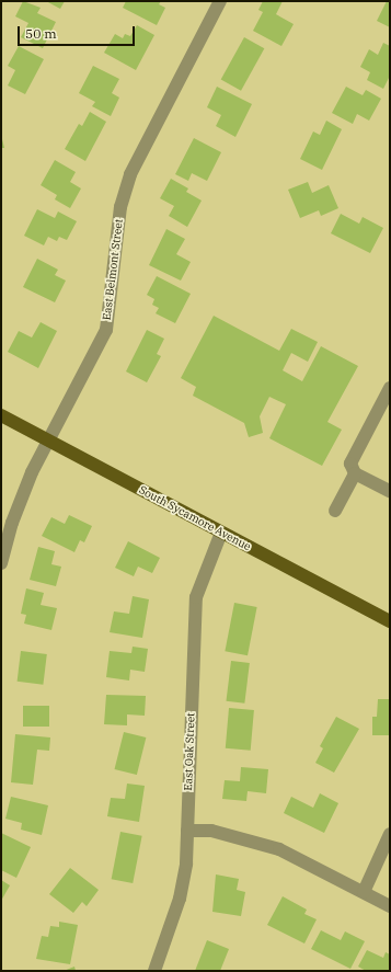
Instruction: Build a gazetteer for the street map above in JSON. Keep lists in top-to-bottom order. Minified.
{"streets":{"main road":["South Sycamore Avenue"],"street":["East Belmont Street","East Oak Street"]},"crossings":[["East Belmont Street","South Sycamore Avenue"],["South Sycamore Avenue","East Oak Street"]],"scale_bar":"50 m"}
